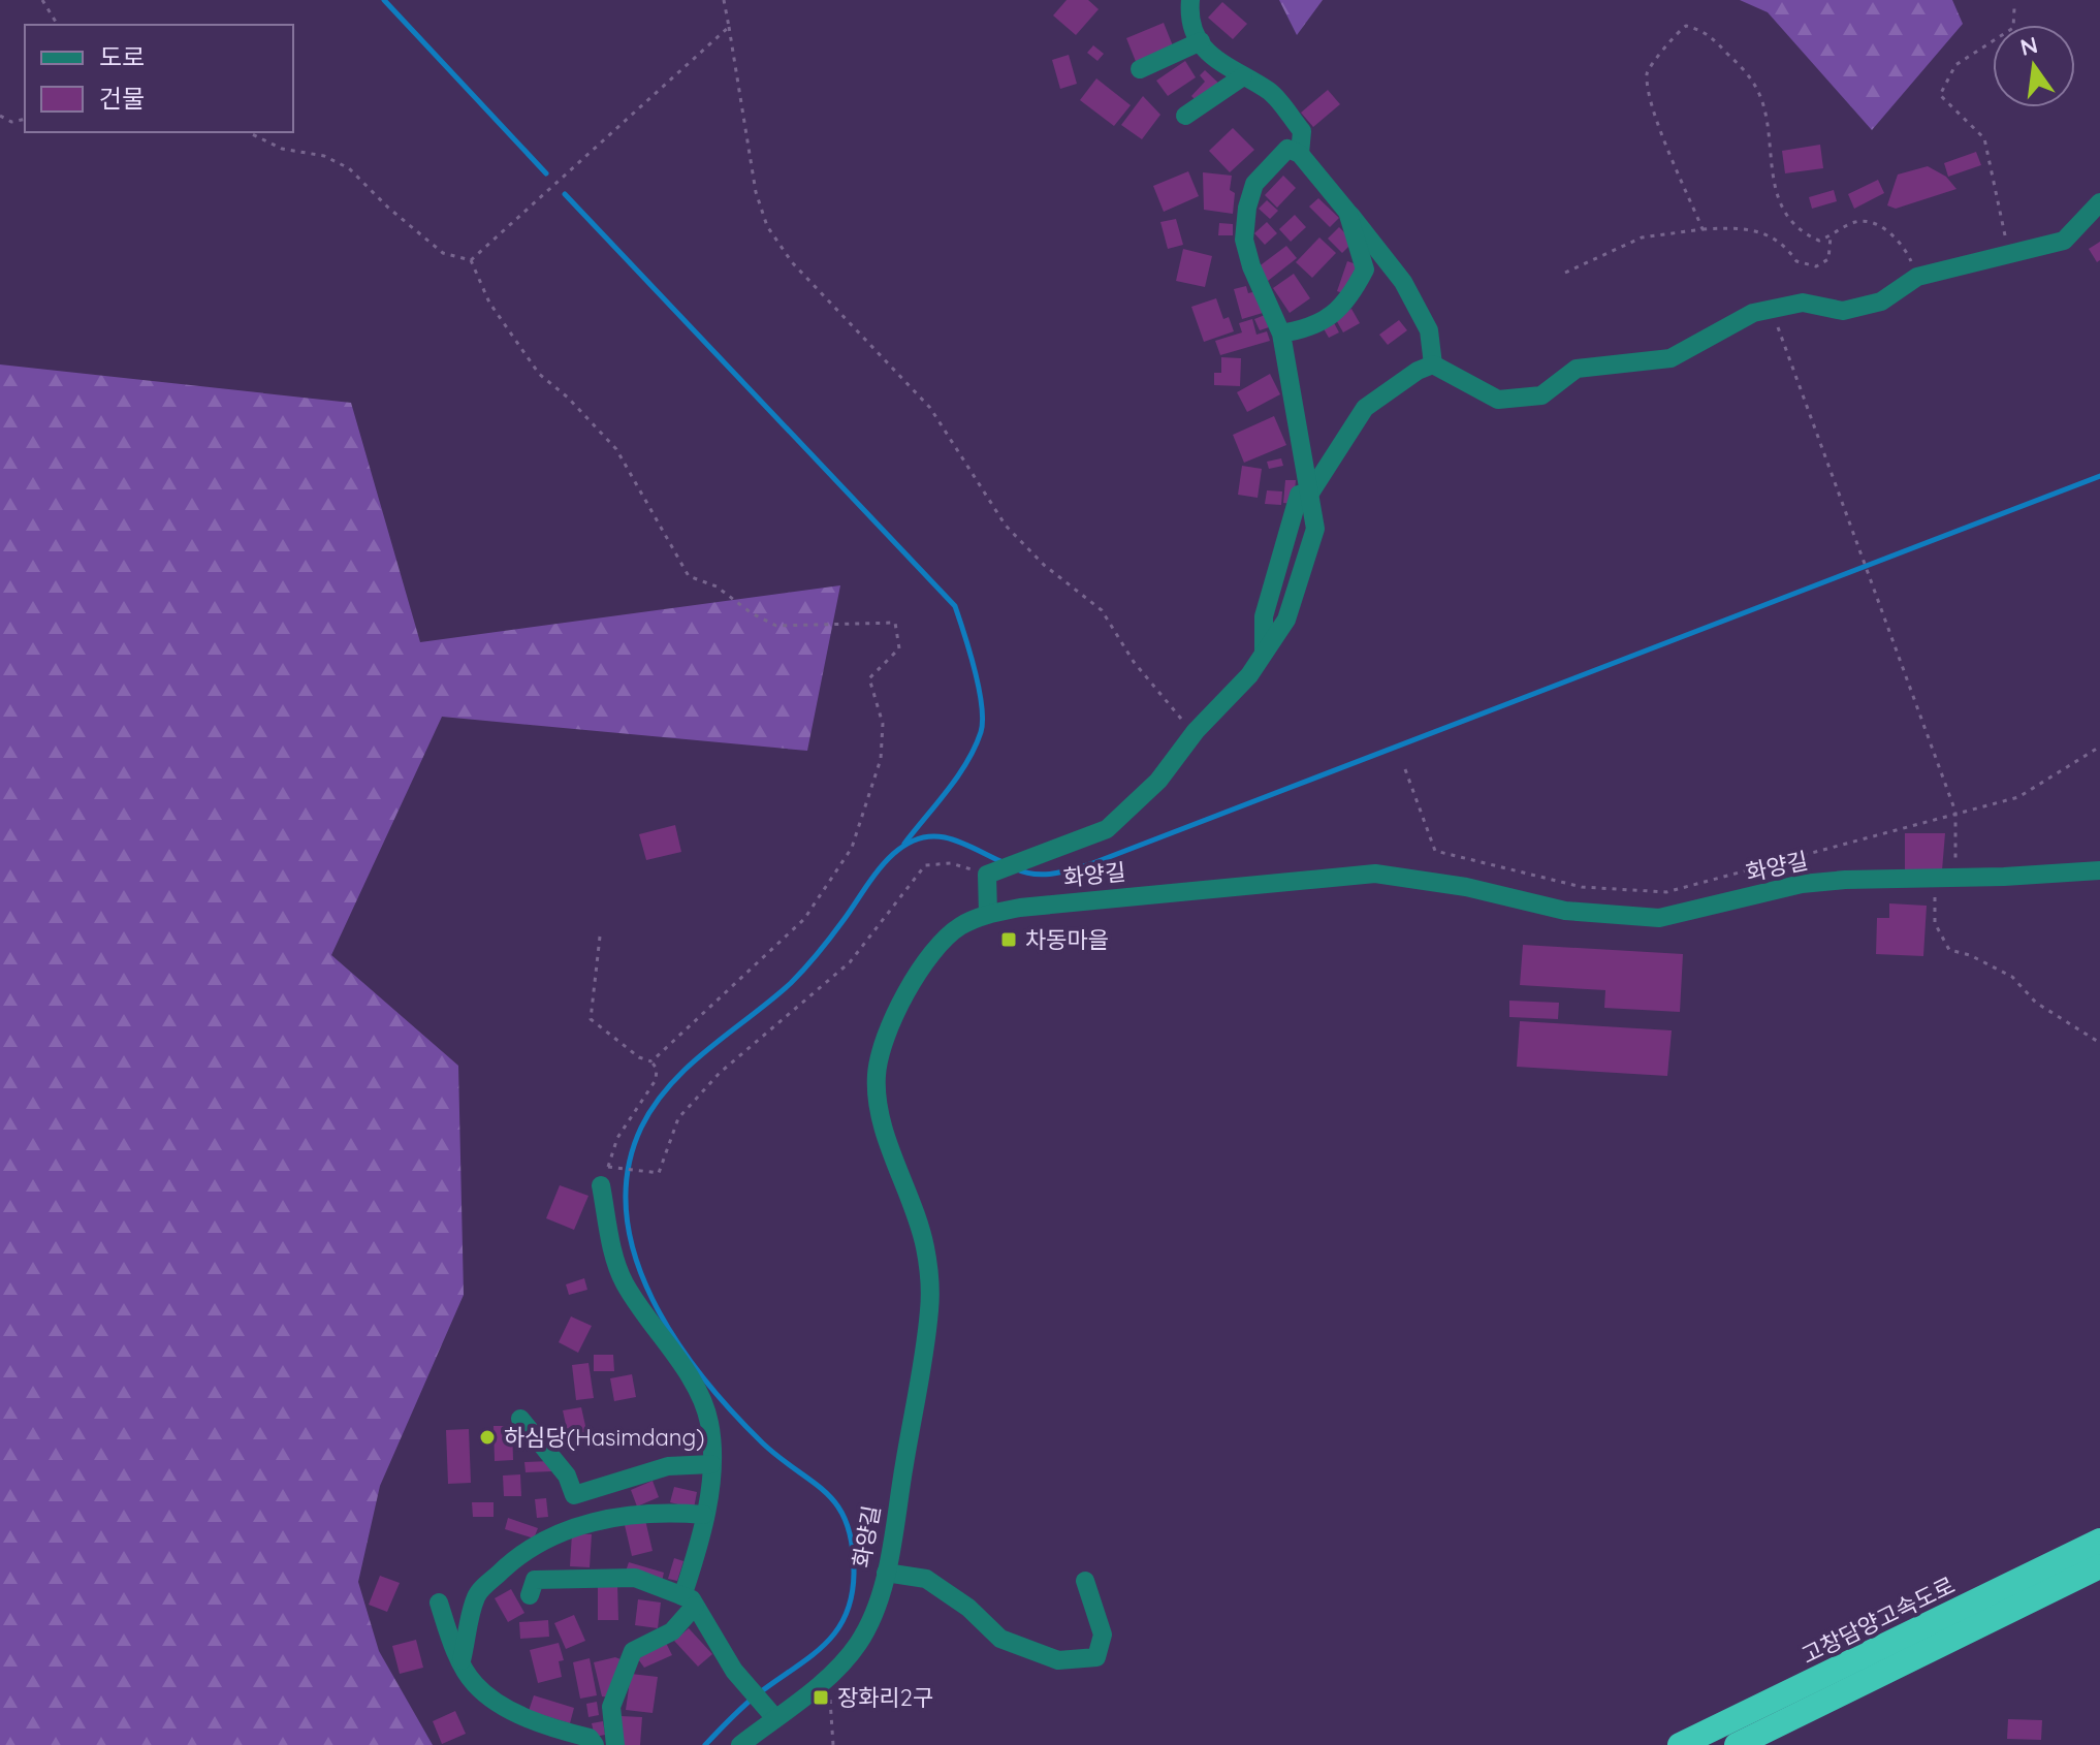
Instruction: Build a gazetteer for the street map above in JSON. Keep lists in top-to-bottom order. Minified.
{"streets":{"highway":["고창담양고속도로"],"street":["화양길"]},"places":{"transit":["차동마을","장화리2구"],"other":["하심당(Hasimdang)"]},"legend":["도로","건물"],"north":"top"}
